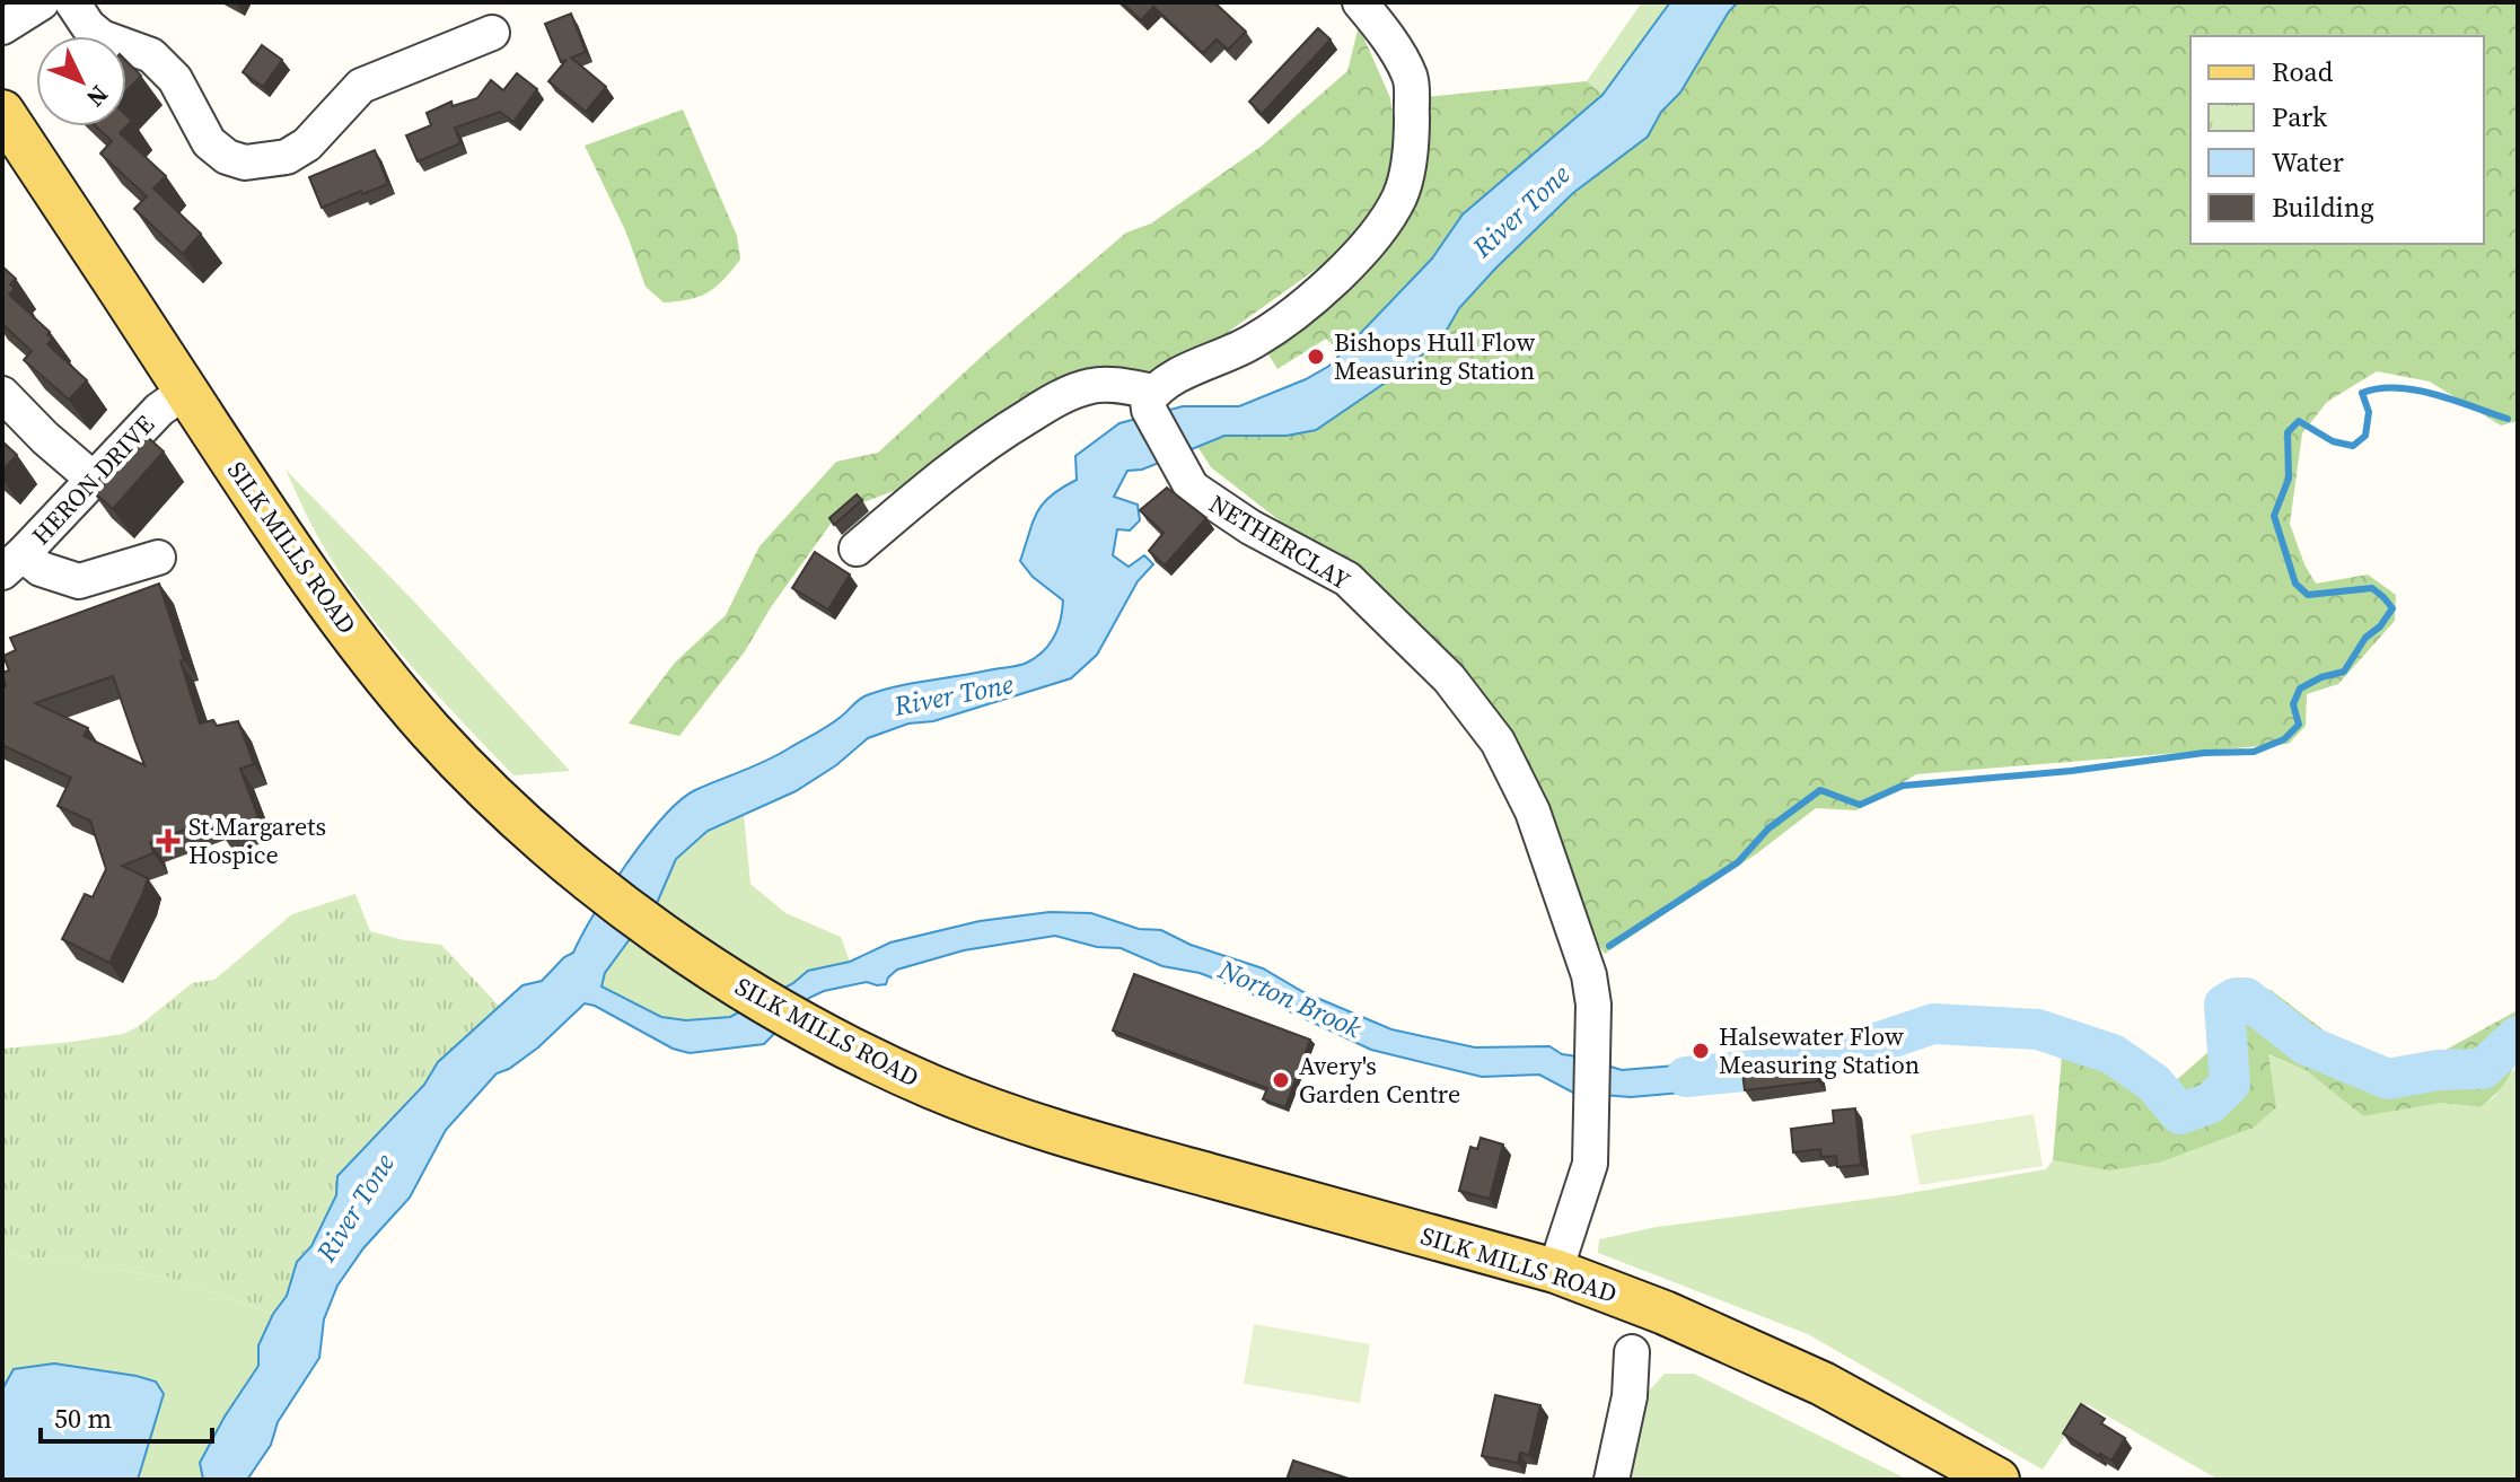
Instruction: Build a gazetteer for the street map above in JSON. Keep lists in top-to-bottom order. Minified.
{"streets":{"main road":["SILK MILLS ROAD"],"street":["HERON DRIVE","NETHERCLAY"]},"crossings":[["HERON DRIVE","SILK MILLS ROAD"],["NETHERCLAY","SILK MILLS ROAD"]],"water":["River Tone","Norton Brook"],"places":{"other":["Bishops Hull Flow Measuring Station","Halsewater Flow Measuring Station","Avery's Garden Centre"],"health":["St Margarets Hospice"]},"legend":["Road","Park","Water","Building"],"scale_bar":"50 m","north":"bottom right"}
